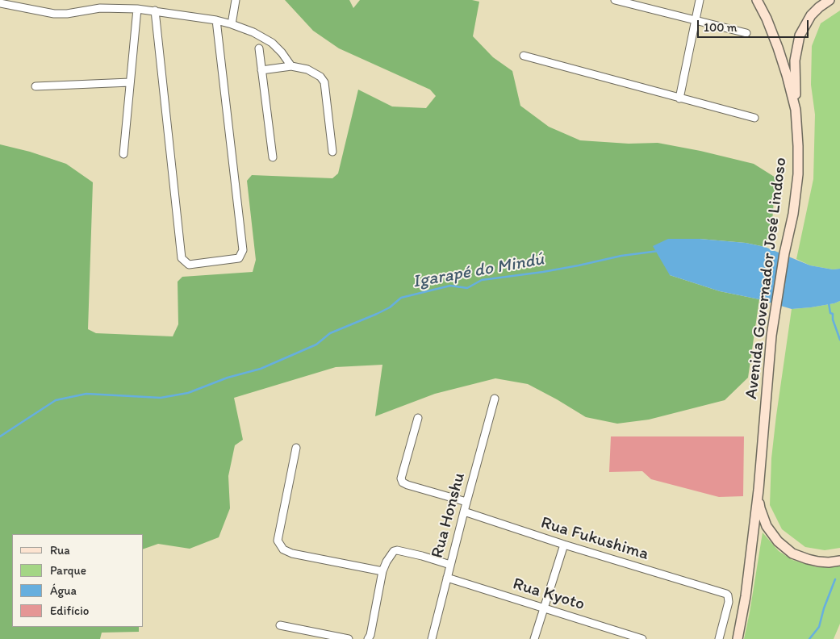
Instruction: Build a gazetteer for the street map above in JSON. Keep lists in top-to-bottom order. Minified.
{"streets":{"main road":["Avenida Governador José Lindoso"],"street":["Rua Honshu","Rua Fukushima","Rua Kyoto"]},"crossings":[["Rua Honshu","Rua Fukushima"],["Rua Honshu","Rua Kyoto"]],"water":["Igarapé do Mindú"],"legend":["Rua","Parque","Água","Edifício"],"scale_bar":"100 m"}
